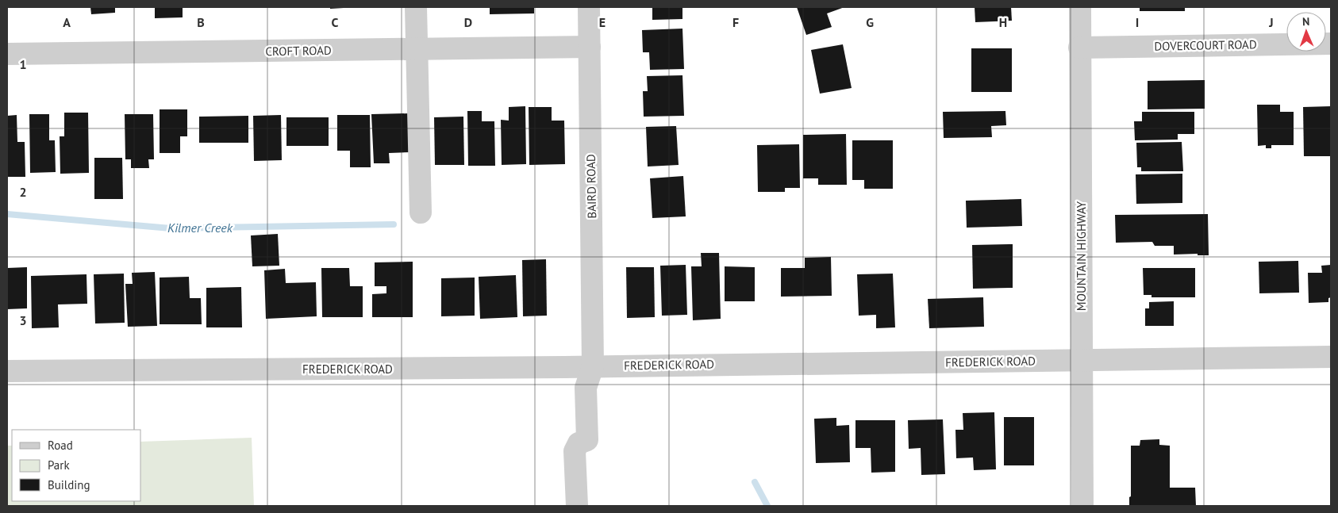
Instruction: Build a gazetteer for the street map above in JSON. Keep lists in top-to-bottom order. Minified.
{"streets":{"street":["DOVERCOURT ROAD","CROFT ROAD","BAIRD ROAD","MOUNTAIN HIGHWAY","FREDERICK ROAD"]},"crossings":[["DOVERCOURT ROAD","MOUNTAIN HIGHWAY"],["CROFT ROAD","BAIRD ROAD"],["BAIRD ROAD","FREDERICK ROAD"],["MOUNTAIN HIGHWAY","FREDERICK ROAD"]],"water":["Kilmer Creek"],"legend":["Road","Park","Building"],"north":"top","grid":{"columns":["A","B","C","D","E","F","G","H","I","J"],"rows":["1","2","3"]}}
